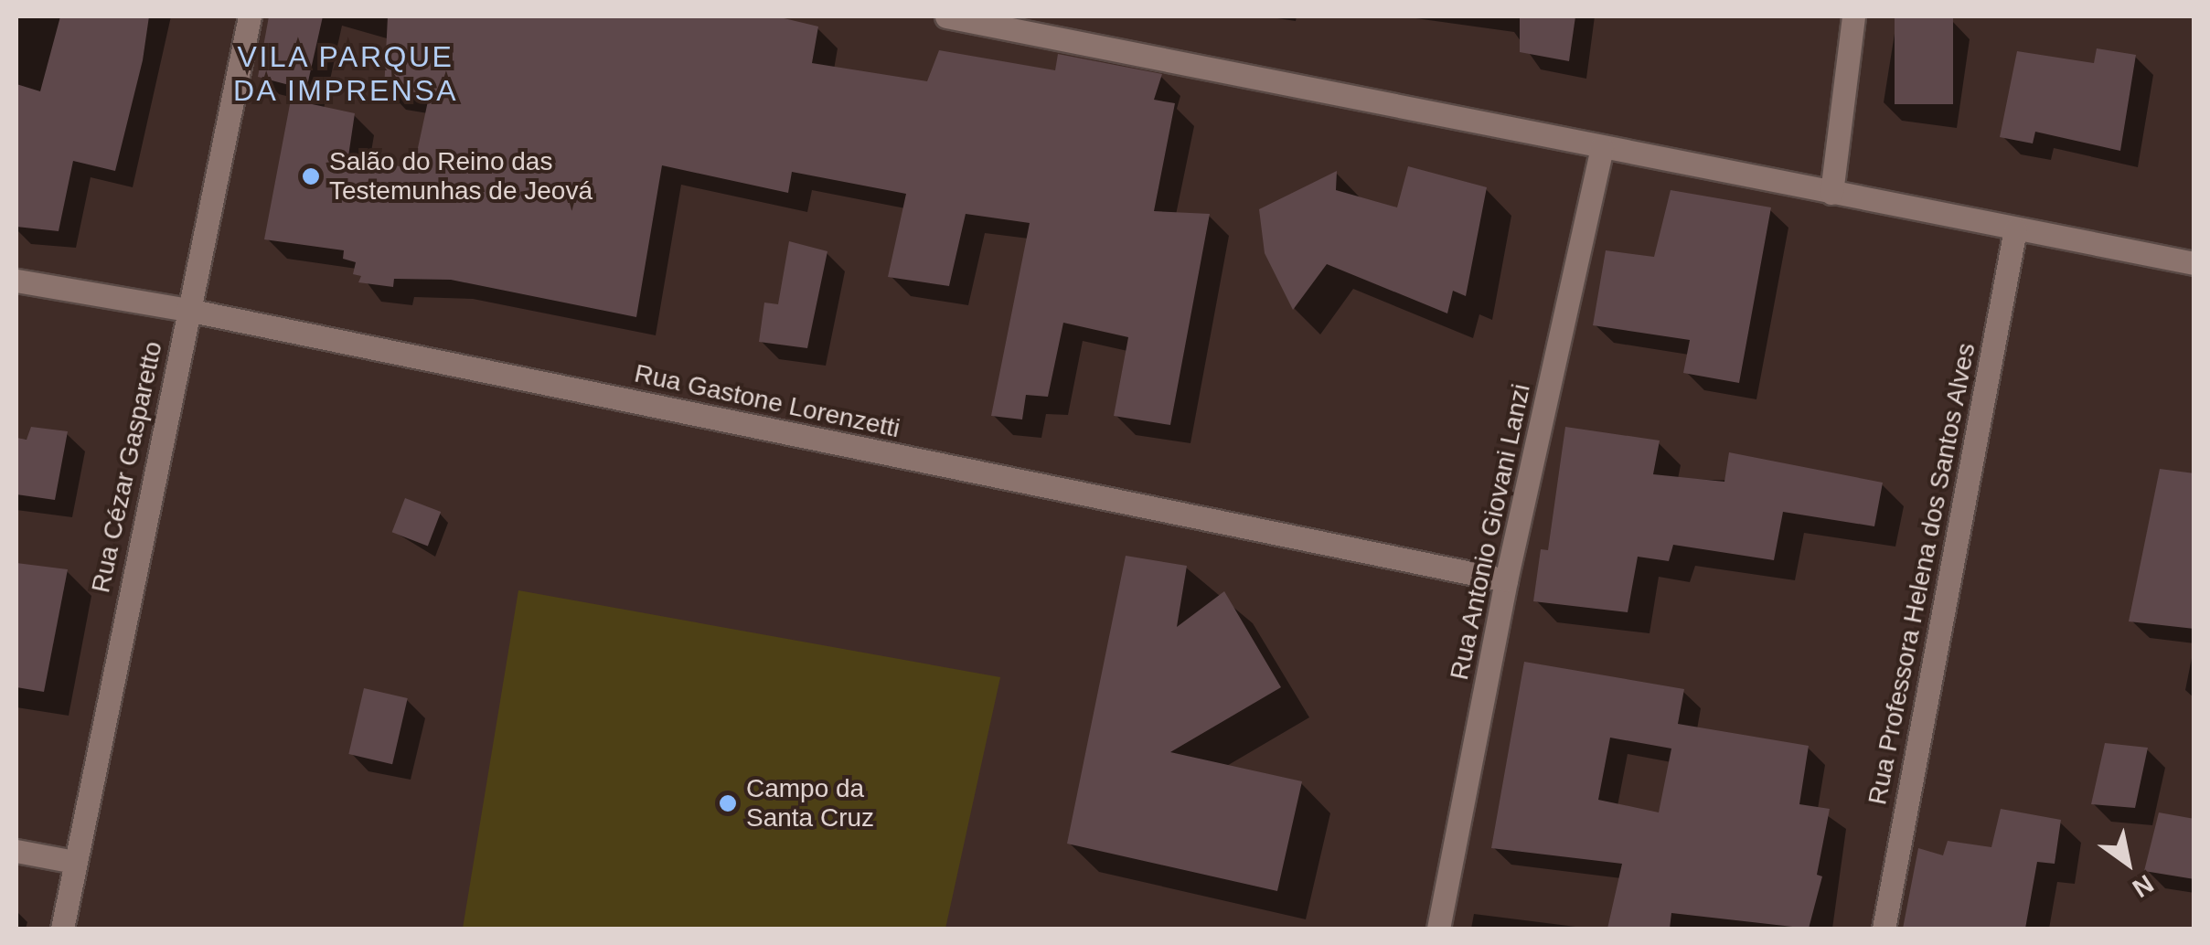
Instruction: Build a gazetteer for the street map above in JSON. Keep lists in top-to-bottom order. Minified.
{"streets":{"street":["Rua Gastone Lorenzetti","Rua Cézar Gasparetto","Rua Antonio Giovani Lanzi","Rua Professora Helena dos Santos Alves"]},"crossings":[["Rua Gastone Lorenzetti","Rua Cézar Gasparetto"],["Rua Gastone Lorenzetti","Rua Antonio Giovani Lanzi"]],"districts":["VILA PARQUE DA IMPRENSA"],"places":["Salão do Reino das Testemunhas de Jeová","Campo da Santa Cruz"],"north":"bottom right"}
